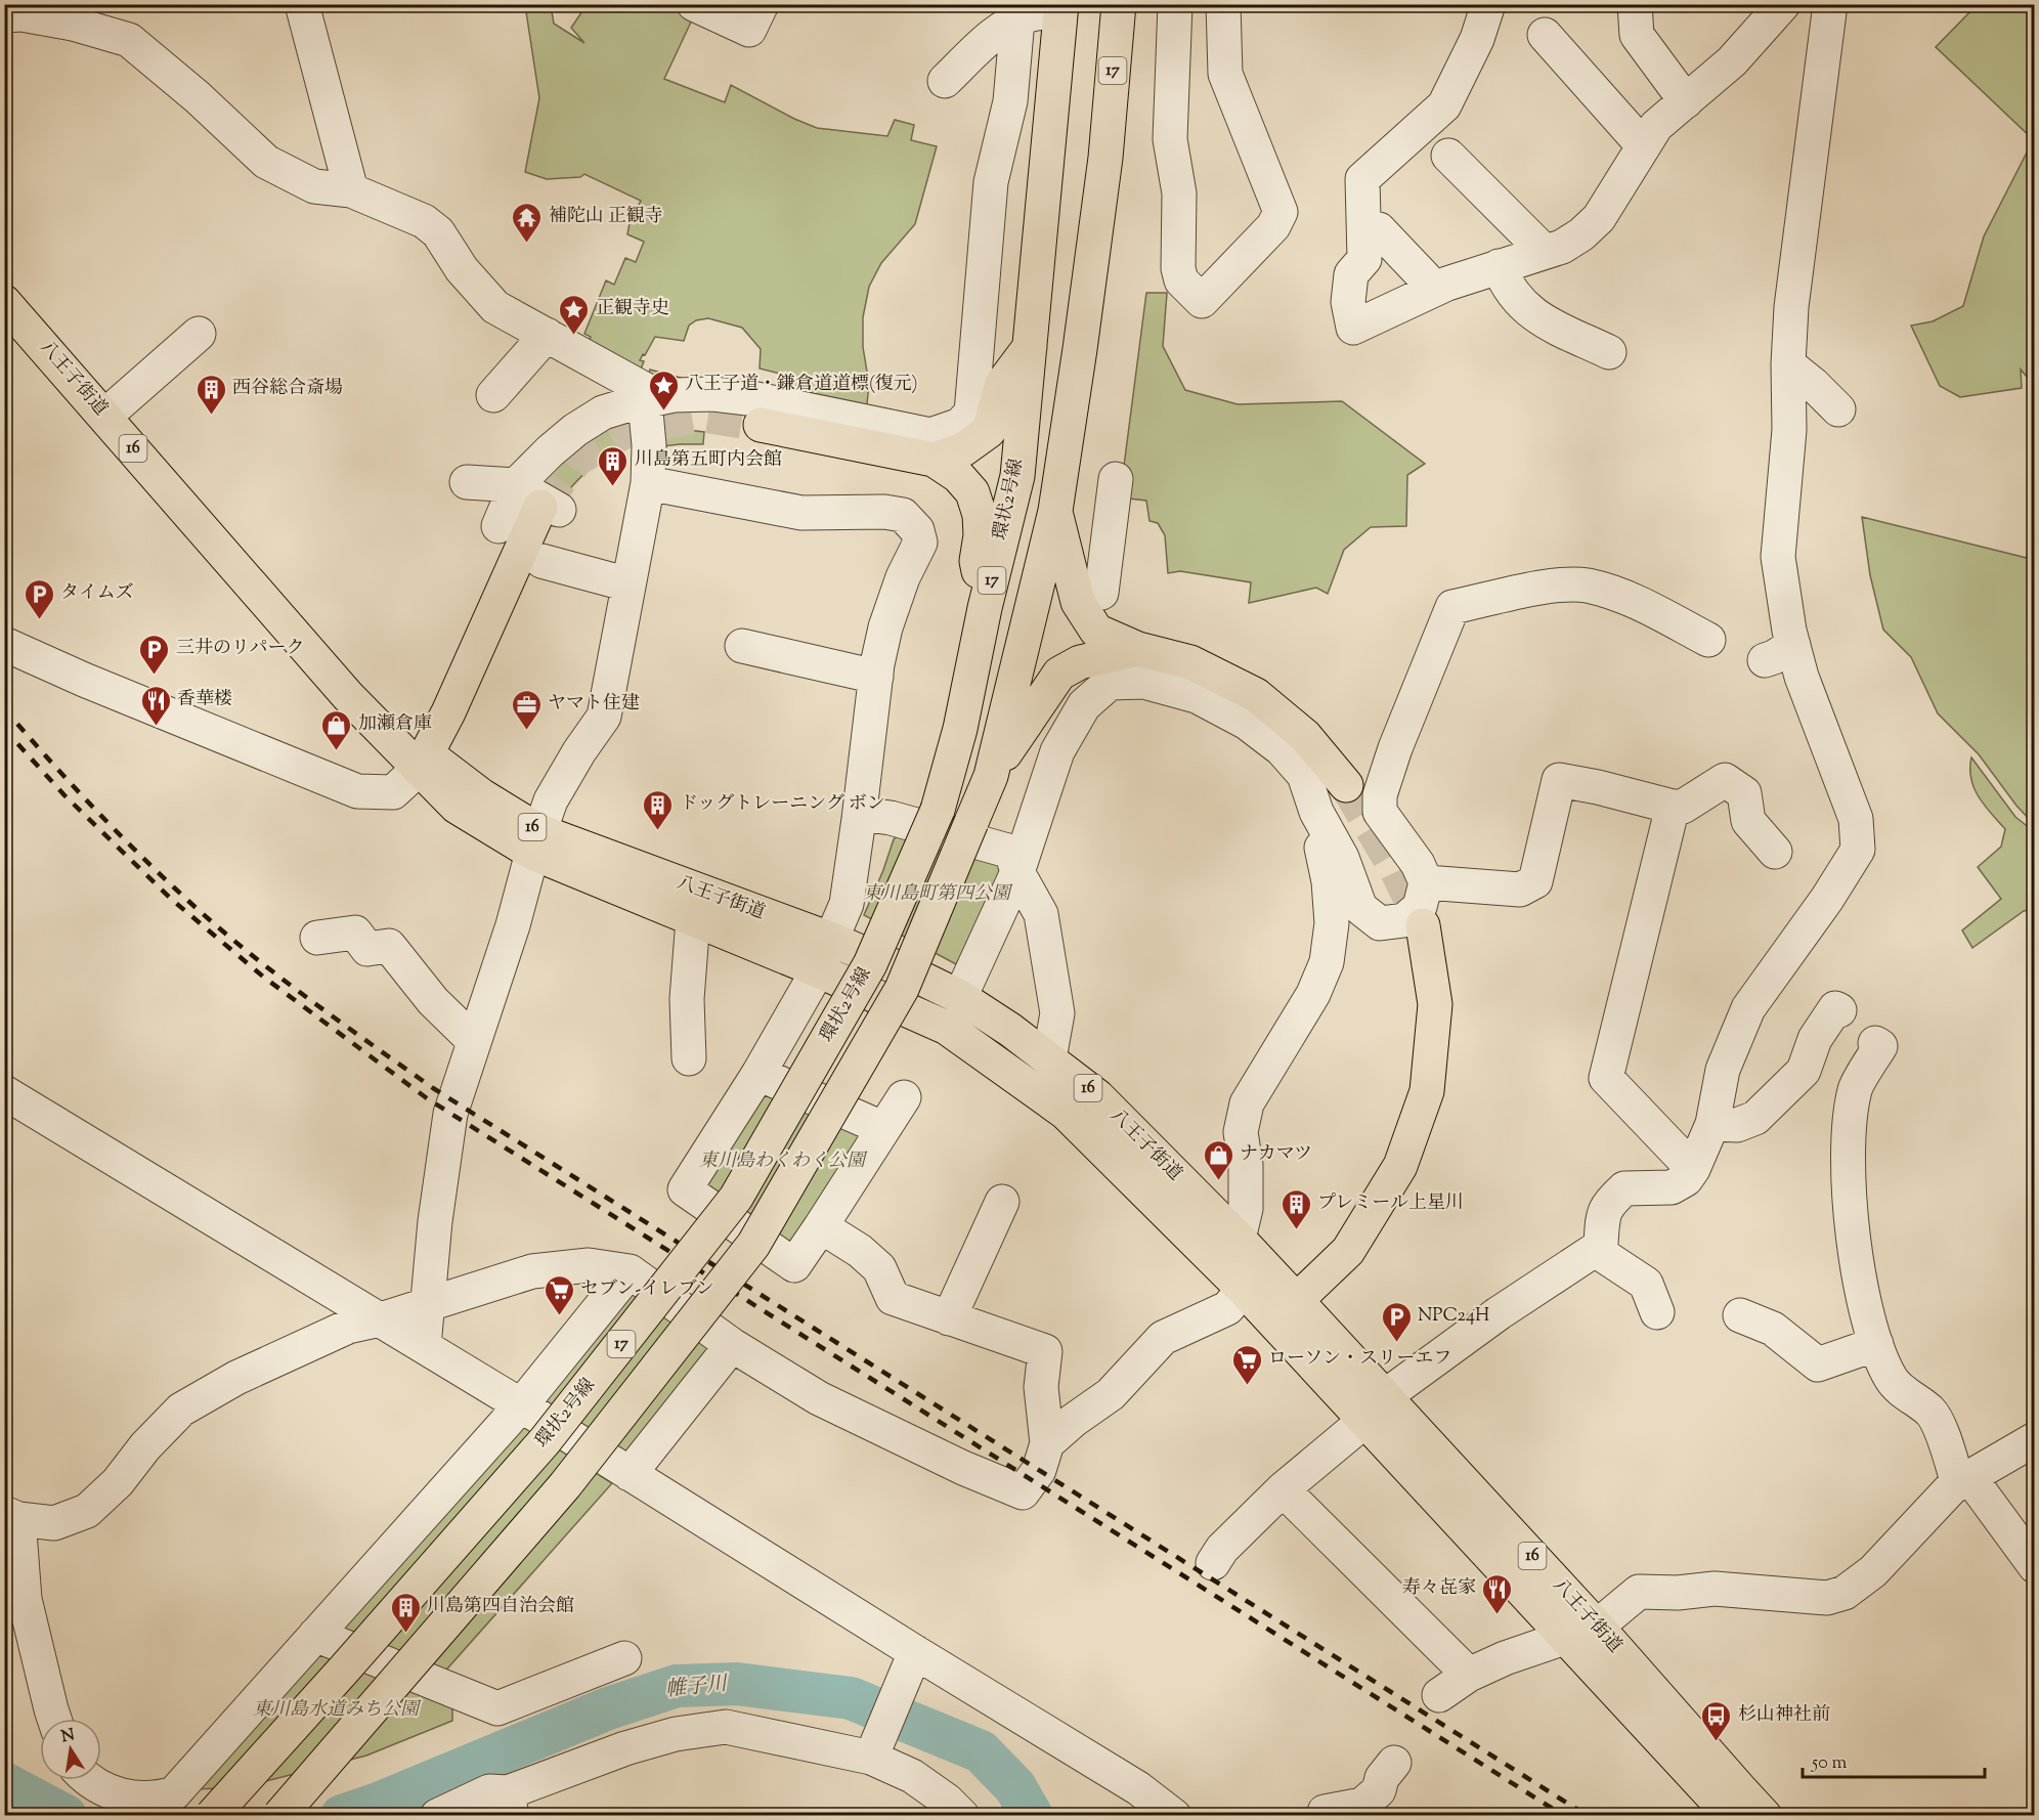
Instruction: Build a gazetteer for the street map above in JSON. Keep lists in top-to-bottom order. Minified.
{"streets":{"main road":["17","八王子街道","16","環状2号線"]},"water":["帷子川"],"parks":["東川島町第四公園","東川島わくわく公園","東川島水道みち公園"],"places":{"temple":["補陀山 正観寺"],"place":["正観寺史","八王子道・鎌倉道道標(復元)"],"building":["西谷総合斎場","川島第五町内会館","ドッグトレーニング ボン","プレミール上星川","川島第四自治会館"],"parking":["タイムズ","三井のリパーク","NPC24H"],"restaurant":["香華楼","寿々㐂家"],"office":["ヤマト住建"],"shop":["加瀬倉庫","ナカマツ"],"supermarket":["セブン-イレブン","ローソン・スリーエフ"],"bus stop":["杉山神社前"]},"scale_bar":"50 m","north":"top"}
